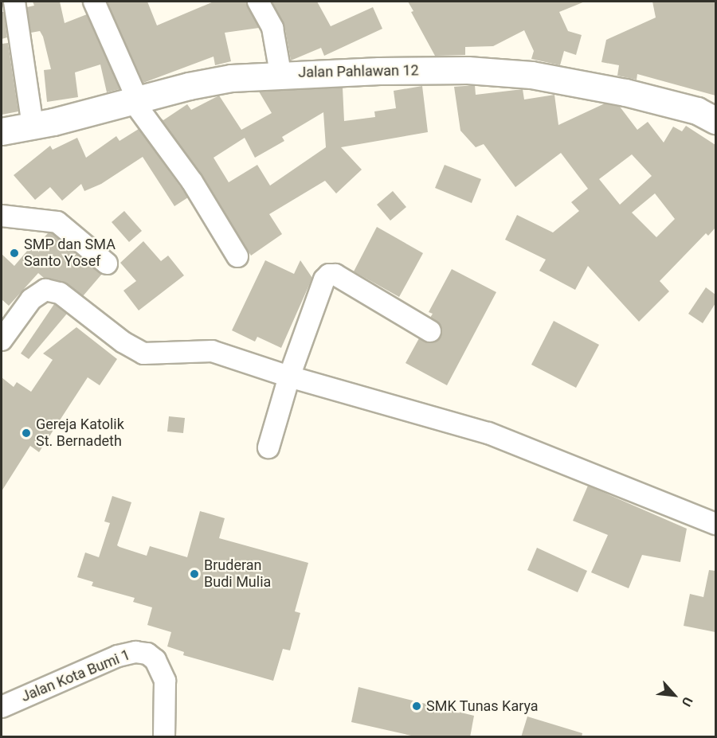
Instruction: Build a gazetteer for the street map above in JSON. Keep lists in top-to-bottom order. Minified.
{"streets":{"main road":["Jalan Pahlawan 12"],"street":["Jalan Kota Bumi 1"]},"places":["SMP dan SMA Santo Yosef","Gereja Katolik St. Bernadeth","Bruderan Budi Mulia","SMK Tunas Karya"],"north":"bottom right"}
